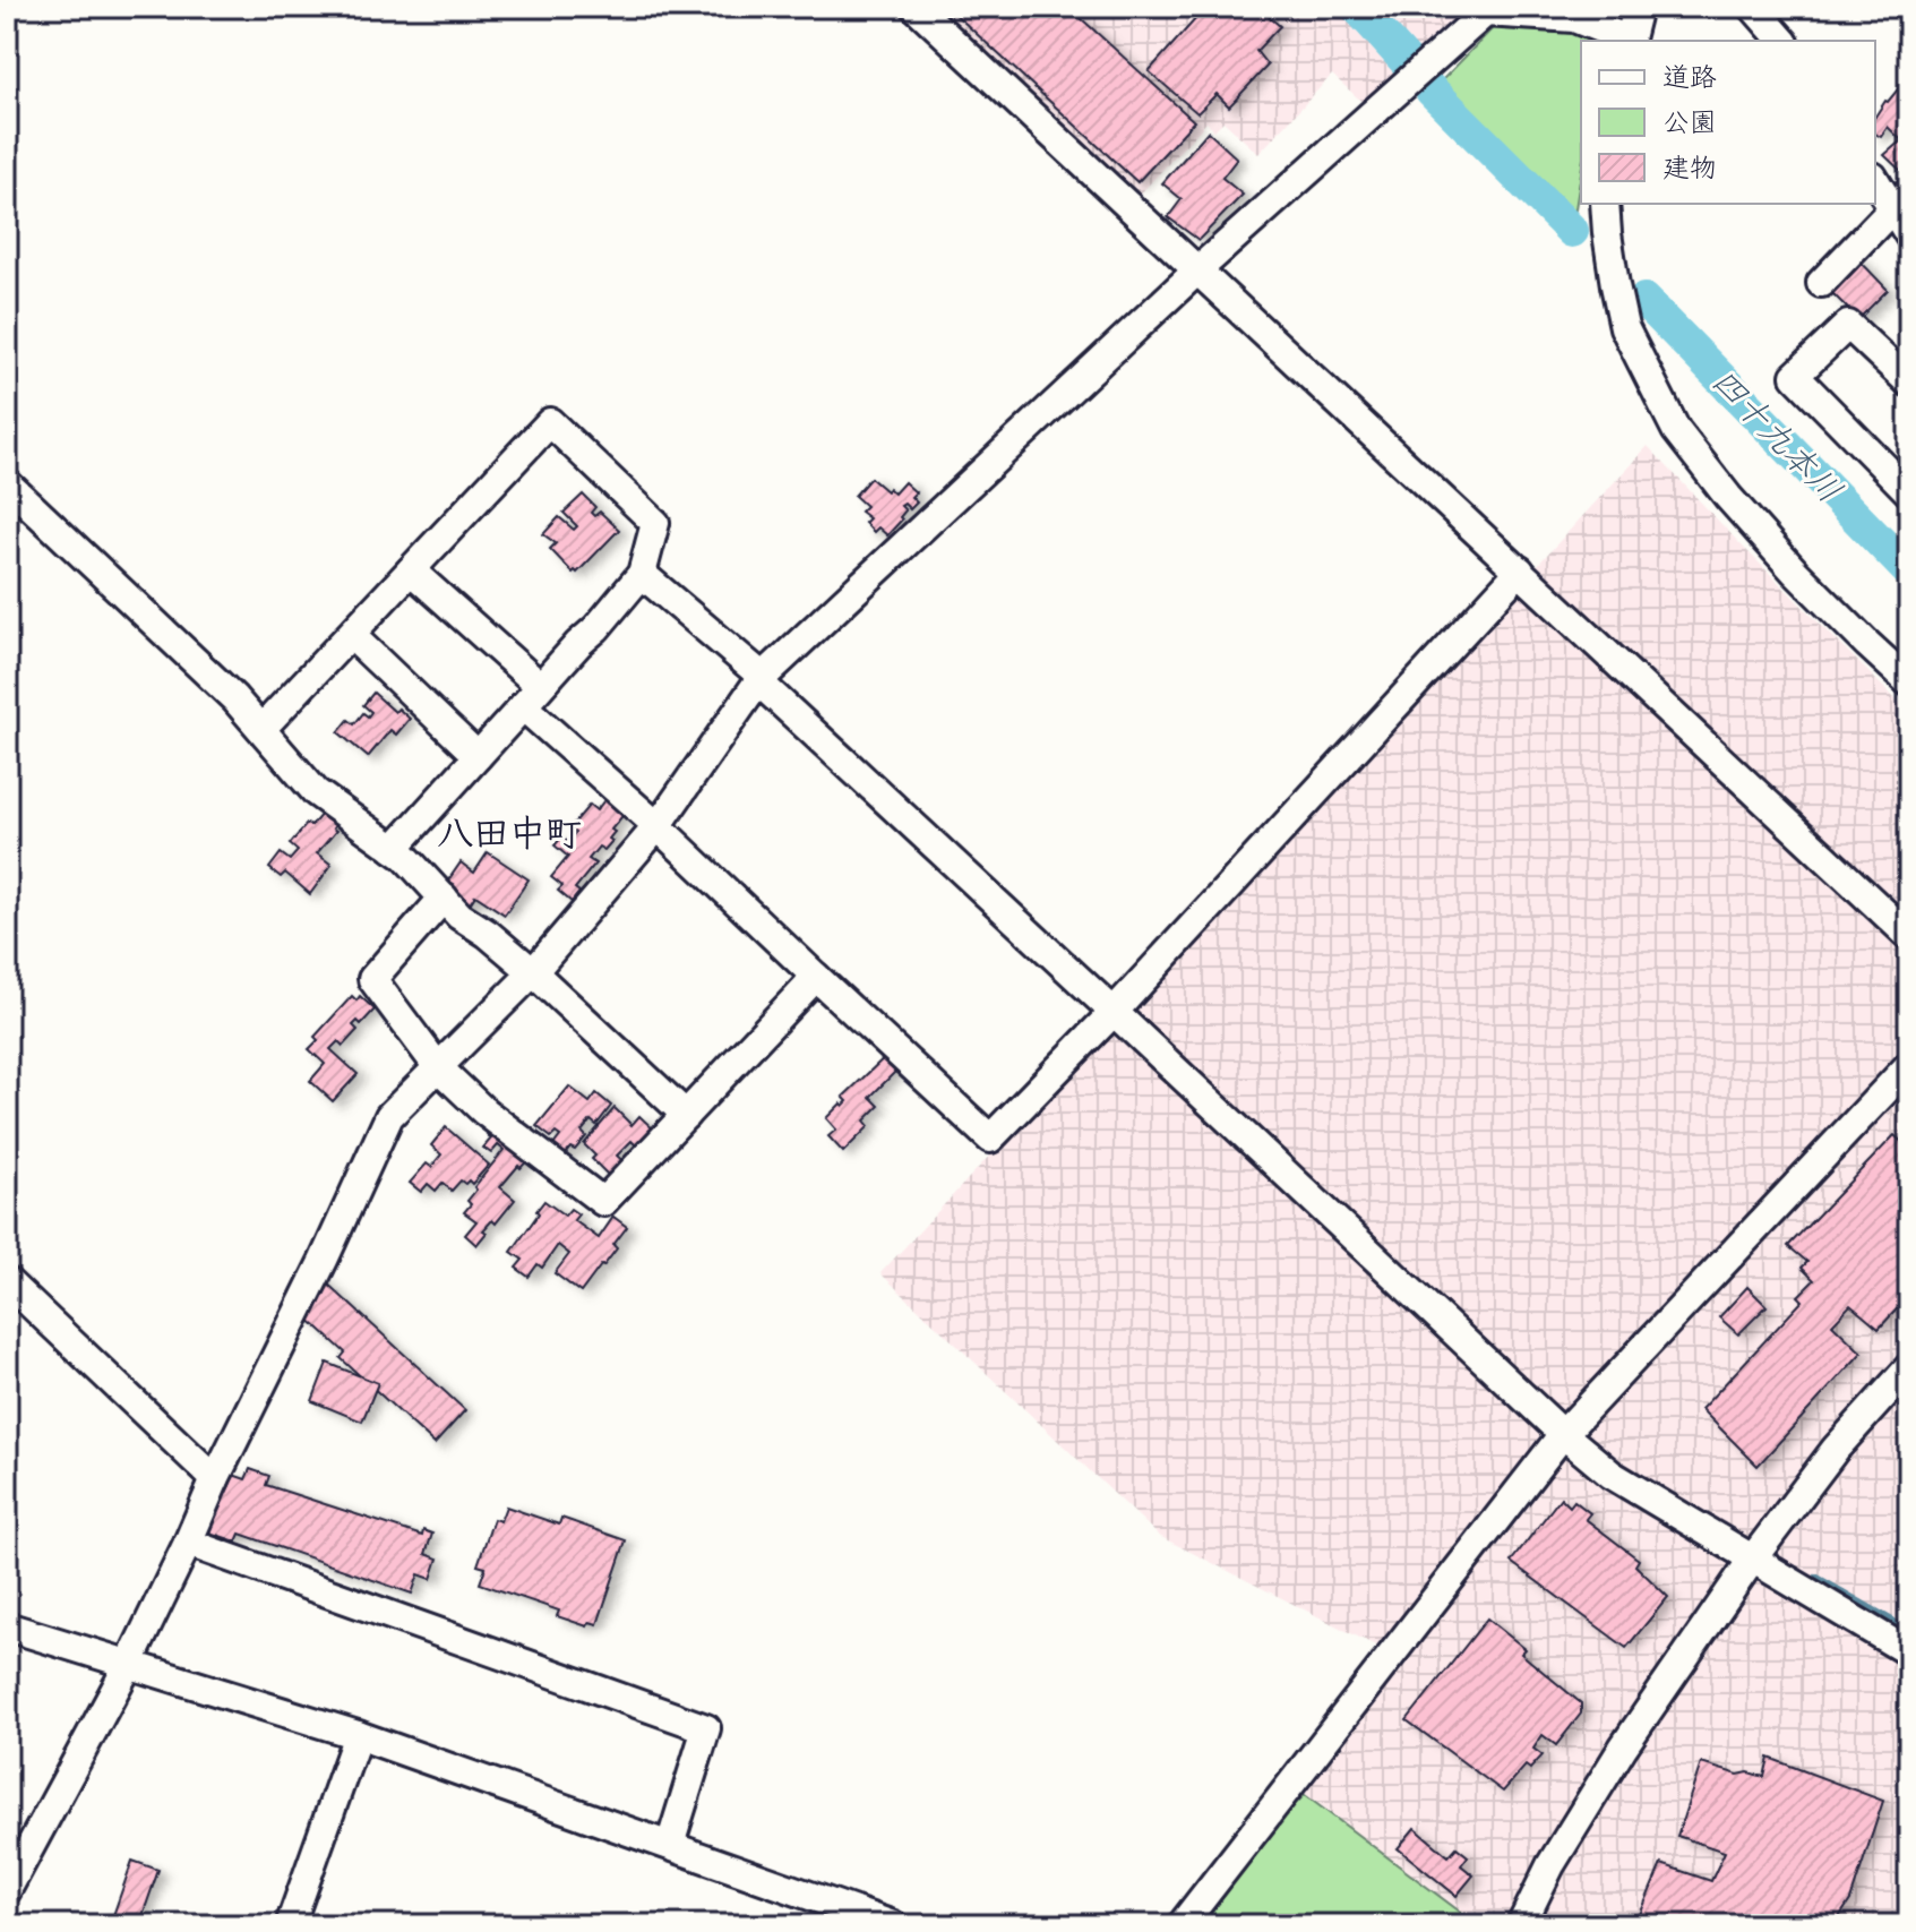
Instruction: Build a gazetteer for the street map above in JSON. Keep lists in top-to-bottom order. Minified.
{"districts":["八田中町"],"water":["四十九本川"],"legend":["道路","公園","建物"]}
